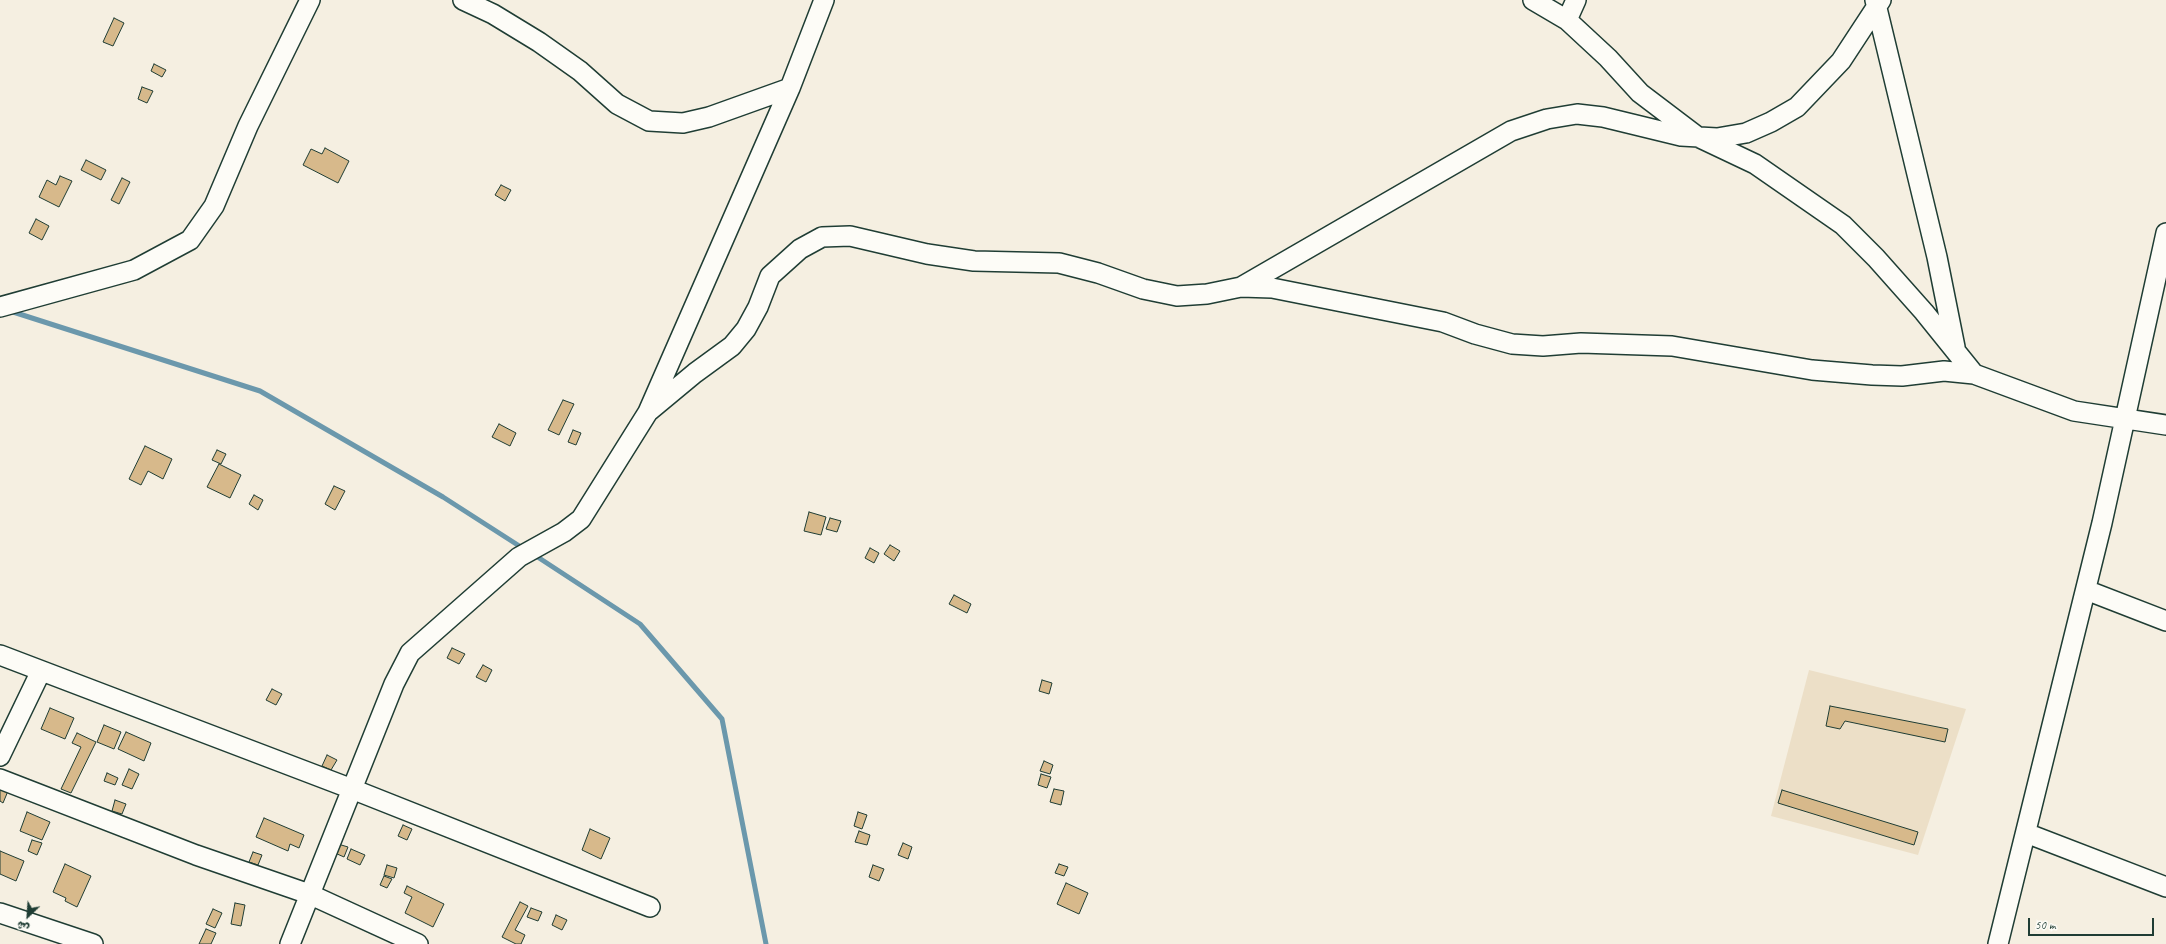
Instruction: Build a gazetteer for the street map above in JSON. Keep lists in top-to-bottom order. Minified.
{"scale_bar":"50 m","north":"bottom left"}
